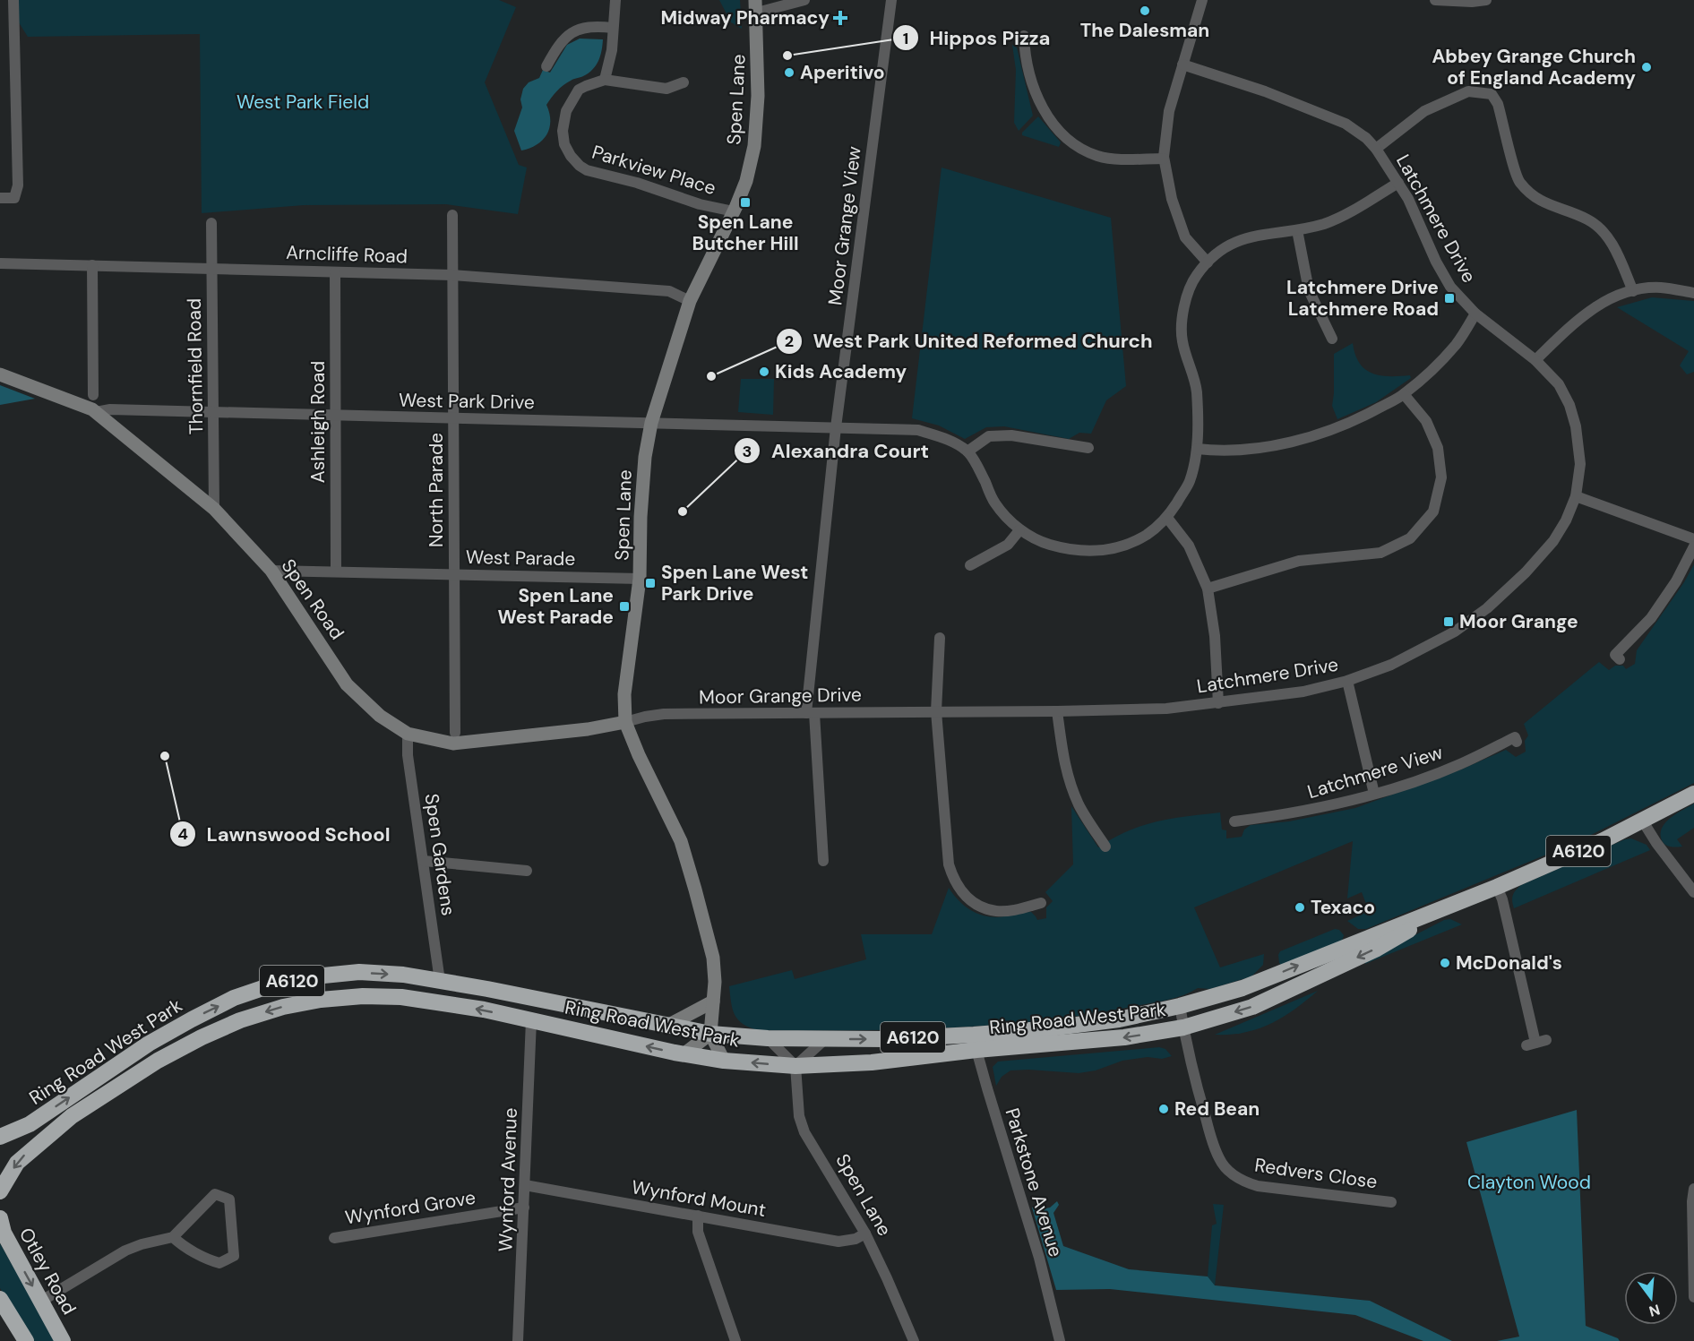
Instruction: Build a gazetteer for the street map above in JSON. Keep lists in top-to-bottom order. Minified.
{"streets":{"highway":["A6120","Ring Road West Park","Otley Road"],"street":["Spen Lane","Parkview Place","Latchmere Drive","Moor Grange View","Arncliffe Road","Thornfield Road","West Park Drive","Ashleigh Road","North Parade","West Parade","Spen Road","Moor Grange Drive","Latchmere View","Spen Gardens","Redvers Close","Wynford Avenue","Parkstone Avenue","Wynford Mount","Wynford Grove"]},"crossings":[["Spen Lane","Parkview Place"],["Spen Lane","Arncliffe Road"],["Spen Lane","West Park Drive"],["Spen Lane","West Parade"],["Spen Lane","Spen Road"],["Spen Lane","Moor Grange Drive"],["Spen Lane","Ring Road West Park"],["Spen Lane","Wynford Mount"],["Latchmere Drive","Moor Grange Drive"],["Moor Grange View","West Park Drive"],["Moor Grange View","Moor Grange Drive"],["Arncliffe Road","Thornfield Road"],["Arncliffe Road","Ashleigh Road"],["Arncliffe Road","North Parade"],["Thornfield Road","West Park Drive"],["Thornfield Road","Spen Road"],["West Park Drive","Ashleigh Road"],["West Park Drive","North Parade"],["West Park Drive","Spen Road"],["Ashleigh Road","West Parade"],["North Parade","West Parade"],["West Parade","Spen Road"],["Spen Road","Moor Grange Drive"],["Spen Road","Spen Gardens"],["Spen Gardens","Ring Road West Park"],["Ring Road West Park","Redvers Close"],["Ring Road West Park","Wynford Avenue"],["Ring Road West Park","Parkstone Avenue"],["Wynford Avenue","Wynford Mount"],["Wynford Avenue","Wynford Grove"]],"one_way":["Otley Road"],"parks":["West Park Field","Clayton Wood"],"places":{"other":["The Dalesman","Hippos Pizza","Abbey Grange Church of England Academy","Aperitivo","Kids Academy","West Park United Reformed Church","Alexandra Court","Lawnswood School","Texaco","McDonald's","Red Bean"],"health":["Midway Pharmacy"],"transit":["Spen Lane Butcher Hill","Latchmere Drive Latchmere Road","Spen Lane West Park Drive","Spen Lane West Parade","Moor Grange"]},"north":"bottom"}
